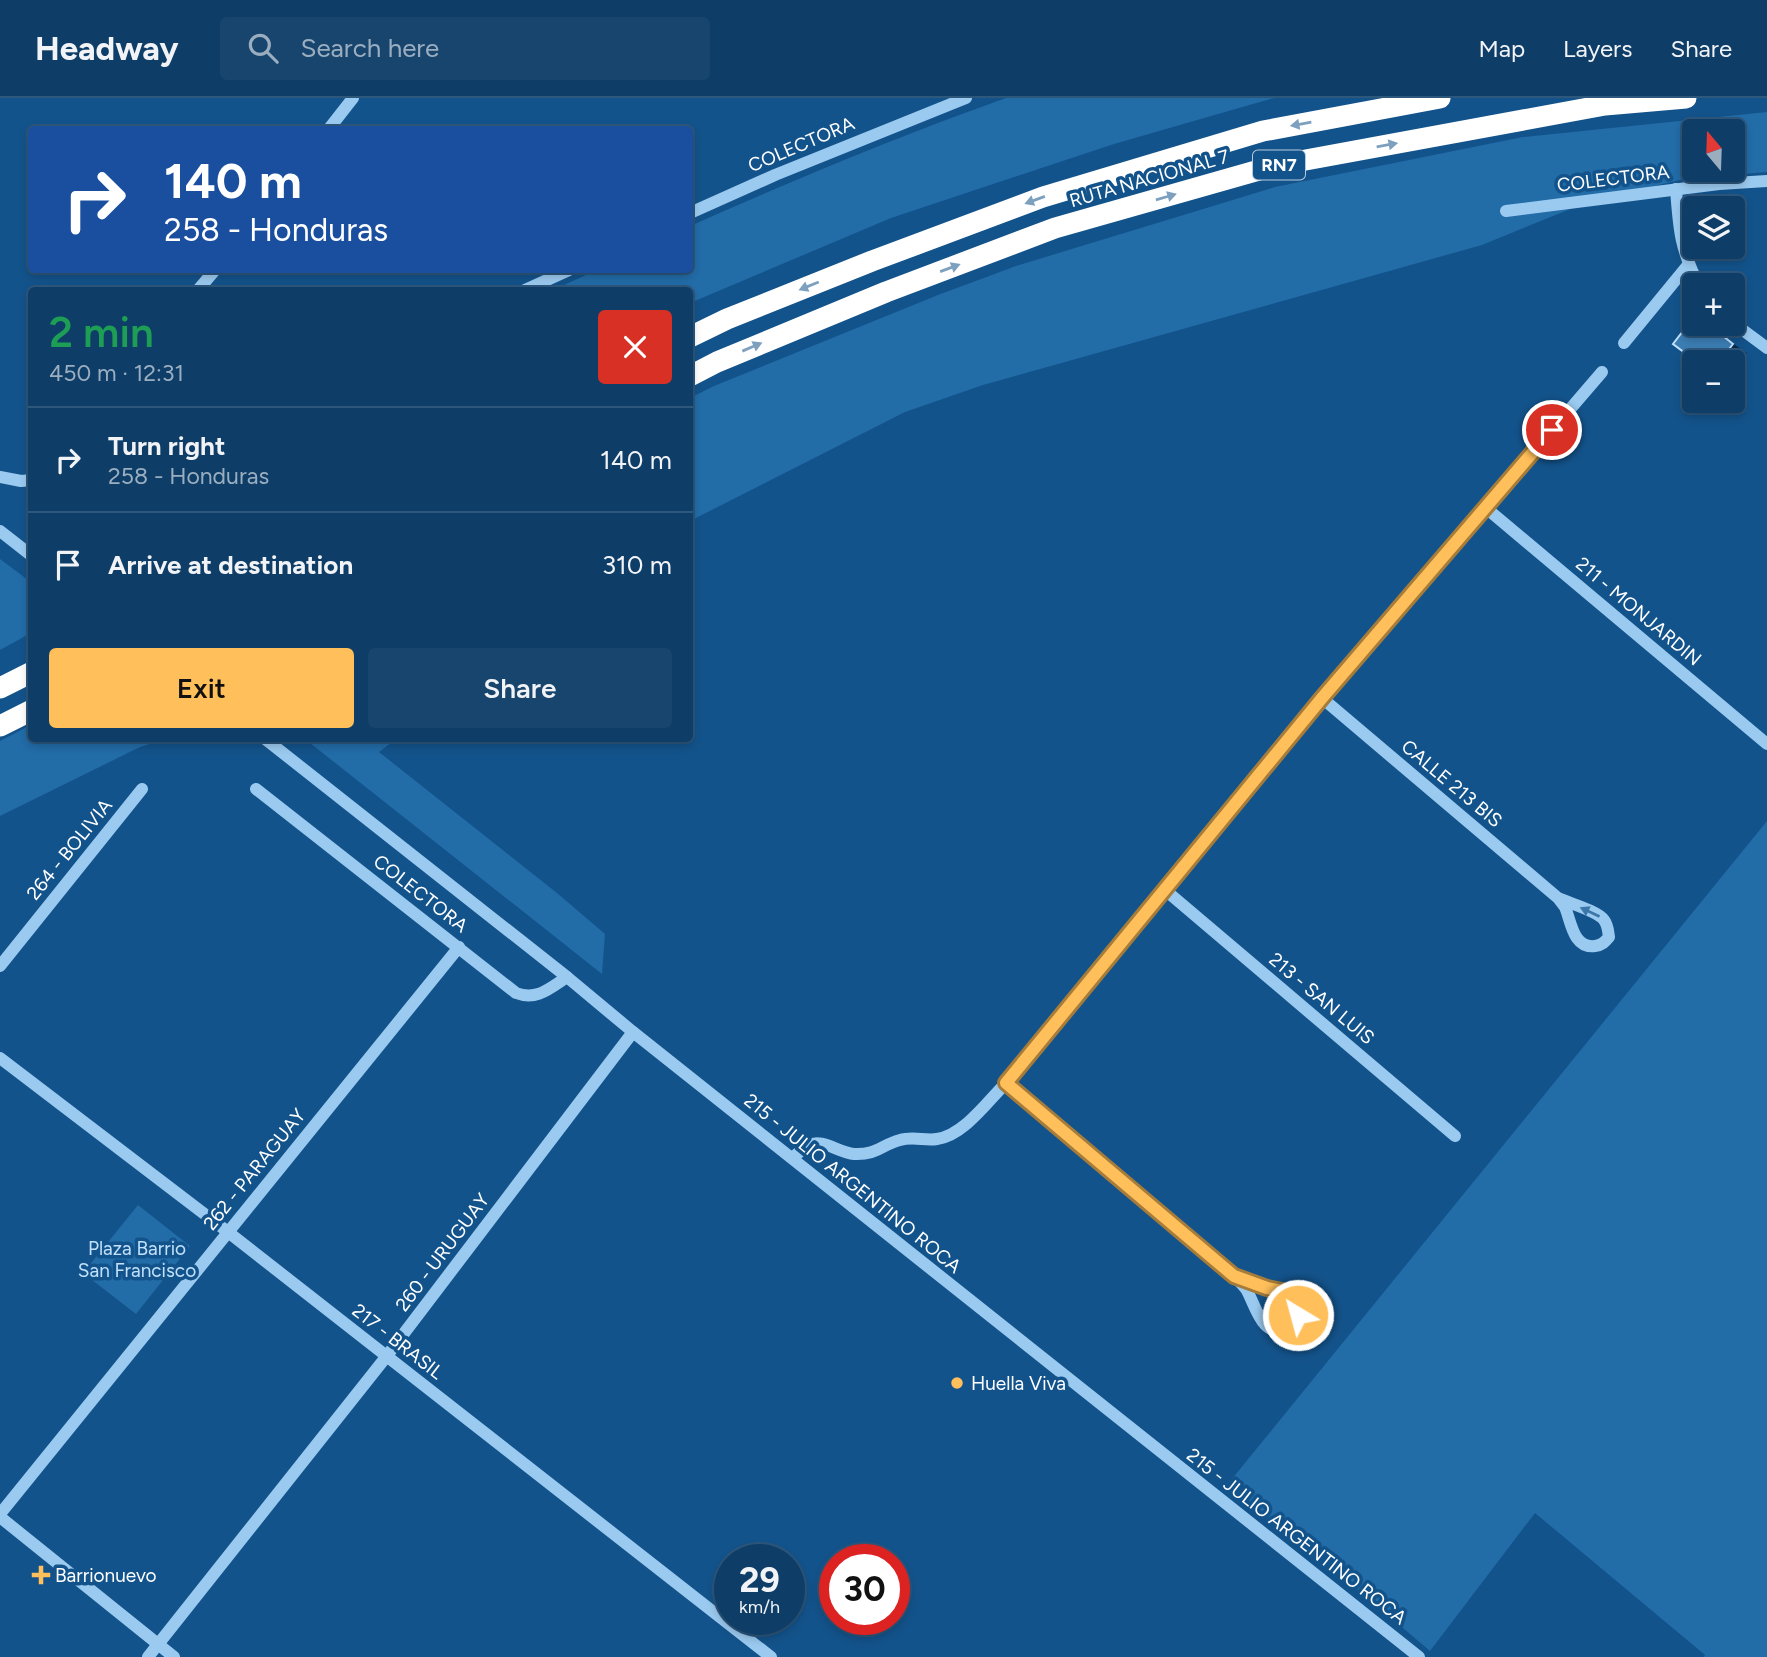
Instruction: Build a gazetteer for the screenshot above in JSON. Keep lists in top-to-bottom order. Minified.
{"streets":{"highway":["RN7","RUTA NACIONAL 7"],"street":["COLECTORA","211 - MONJARDIN","CALLE 213 BIS","264 - BOLIVIA","213 - SAN LUIS","262 - PARAGUAY","215 - JULIO ARGENTINO ROCA","260 - URUGUAY","217 - BRASIL"]},"crossings":[["COLECTORA","262 - PARAGUAY"],["COLECTORA","215 - JULIO ARGENTINO ROCA"],["262 - PARAGUAY","217 - BRASIL"],["215 - JULIO ARGENTINO ROCA","260 - URUGUAY"],["260 - URUGUAY","217 - BRASIL"]],"parks":["Plaza Barrio San Francisco"],"places":{"other":["Huella Viva"],"health":["Barrionuevo"]},"north":"top","page":{"header":"Headway","search":"Search here","nav":["Map","Layers","Share"],"map_buttons":["+","−"],"turn":["140 m","258 - Honduras"],"heading":["2 min","450 m · 12:31"],"list":[{"name":"Turn right","note":"258 - Honduras","value":"140 m"},{"name":"Arrive at destination","value":"310 m"}],"buttons":["Exit","Share"],"speed":"29 km/h","limit":"30"}}
